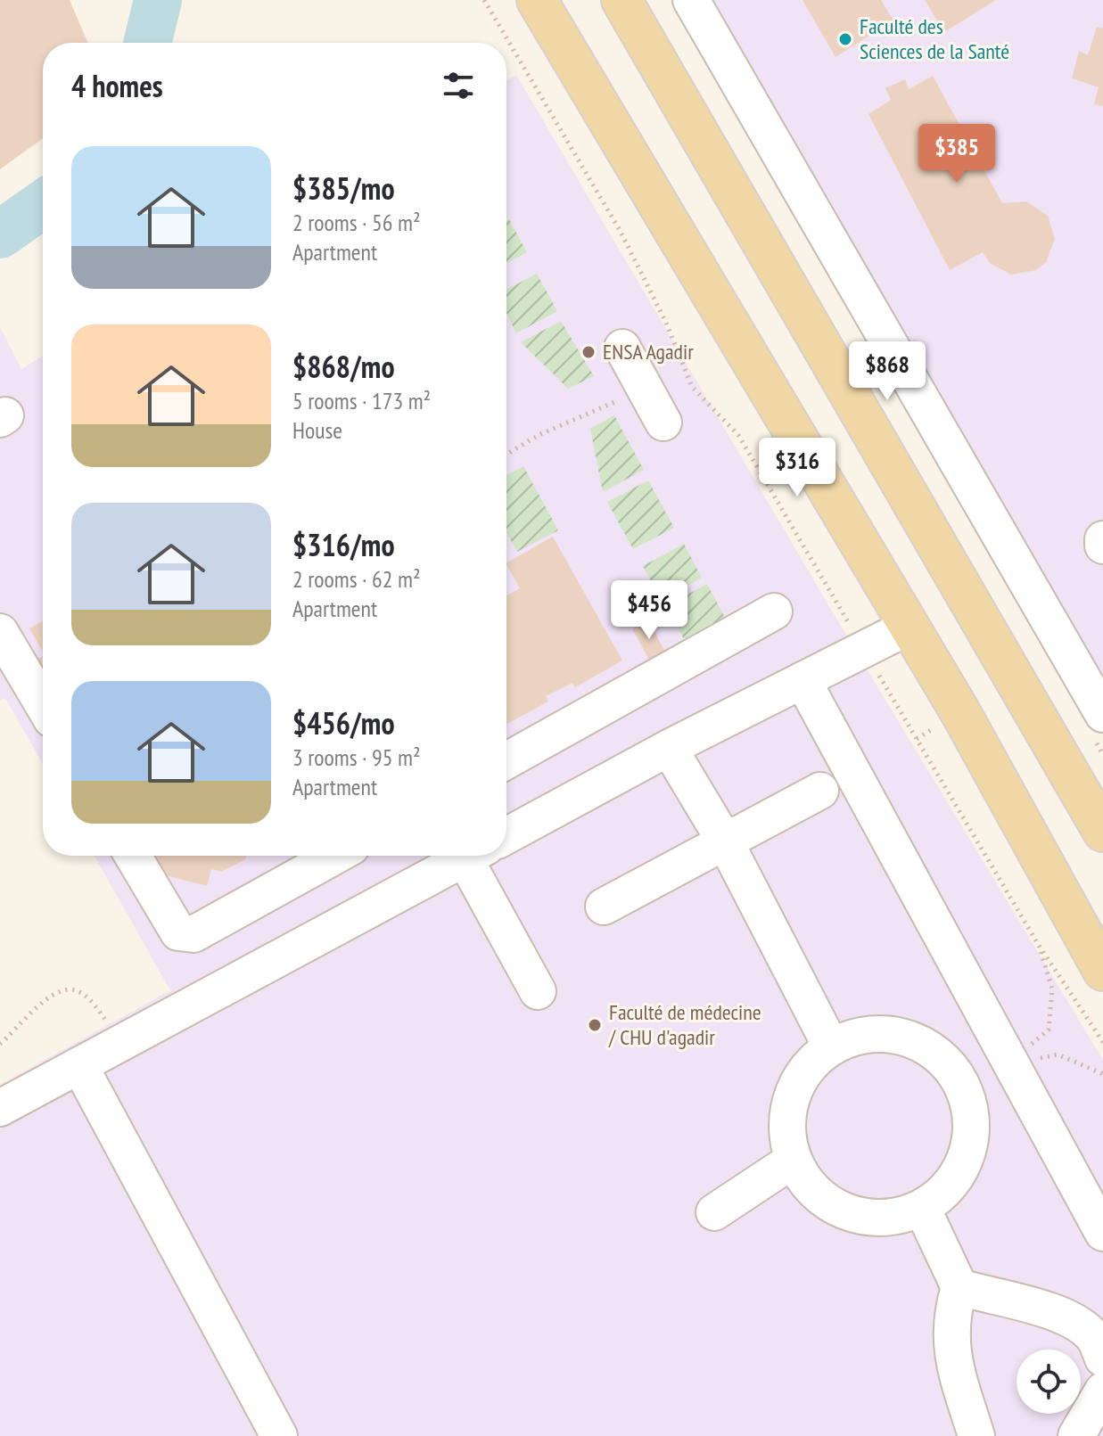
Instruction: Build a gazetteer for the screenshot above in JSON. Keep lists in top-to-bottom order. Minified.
{"places":["Faculté des Sciences de la Santé","ENSA Agadir","Faculté de médecine / CHU d'agadir"],"page":{"heading":"4 homes","price":["$385","$868","$316","$456"],"list":[{"name":"$385/mo","note":"2 rooms · 56 m² · Apartment"},{"name":"$868/mo","note":"5 rooms · 173 m² · House"},{"name":"$316/mo","note":"2 rooms · 62 m² · Apartment"},{"name":"$456/mo","note":"3 rooms · 95 m² · Apartment"}]}}
